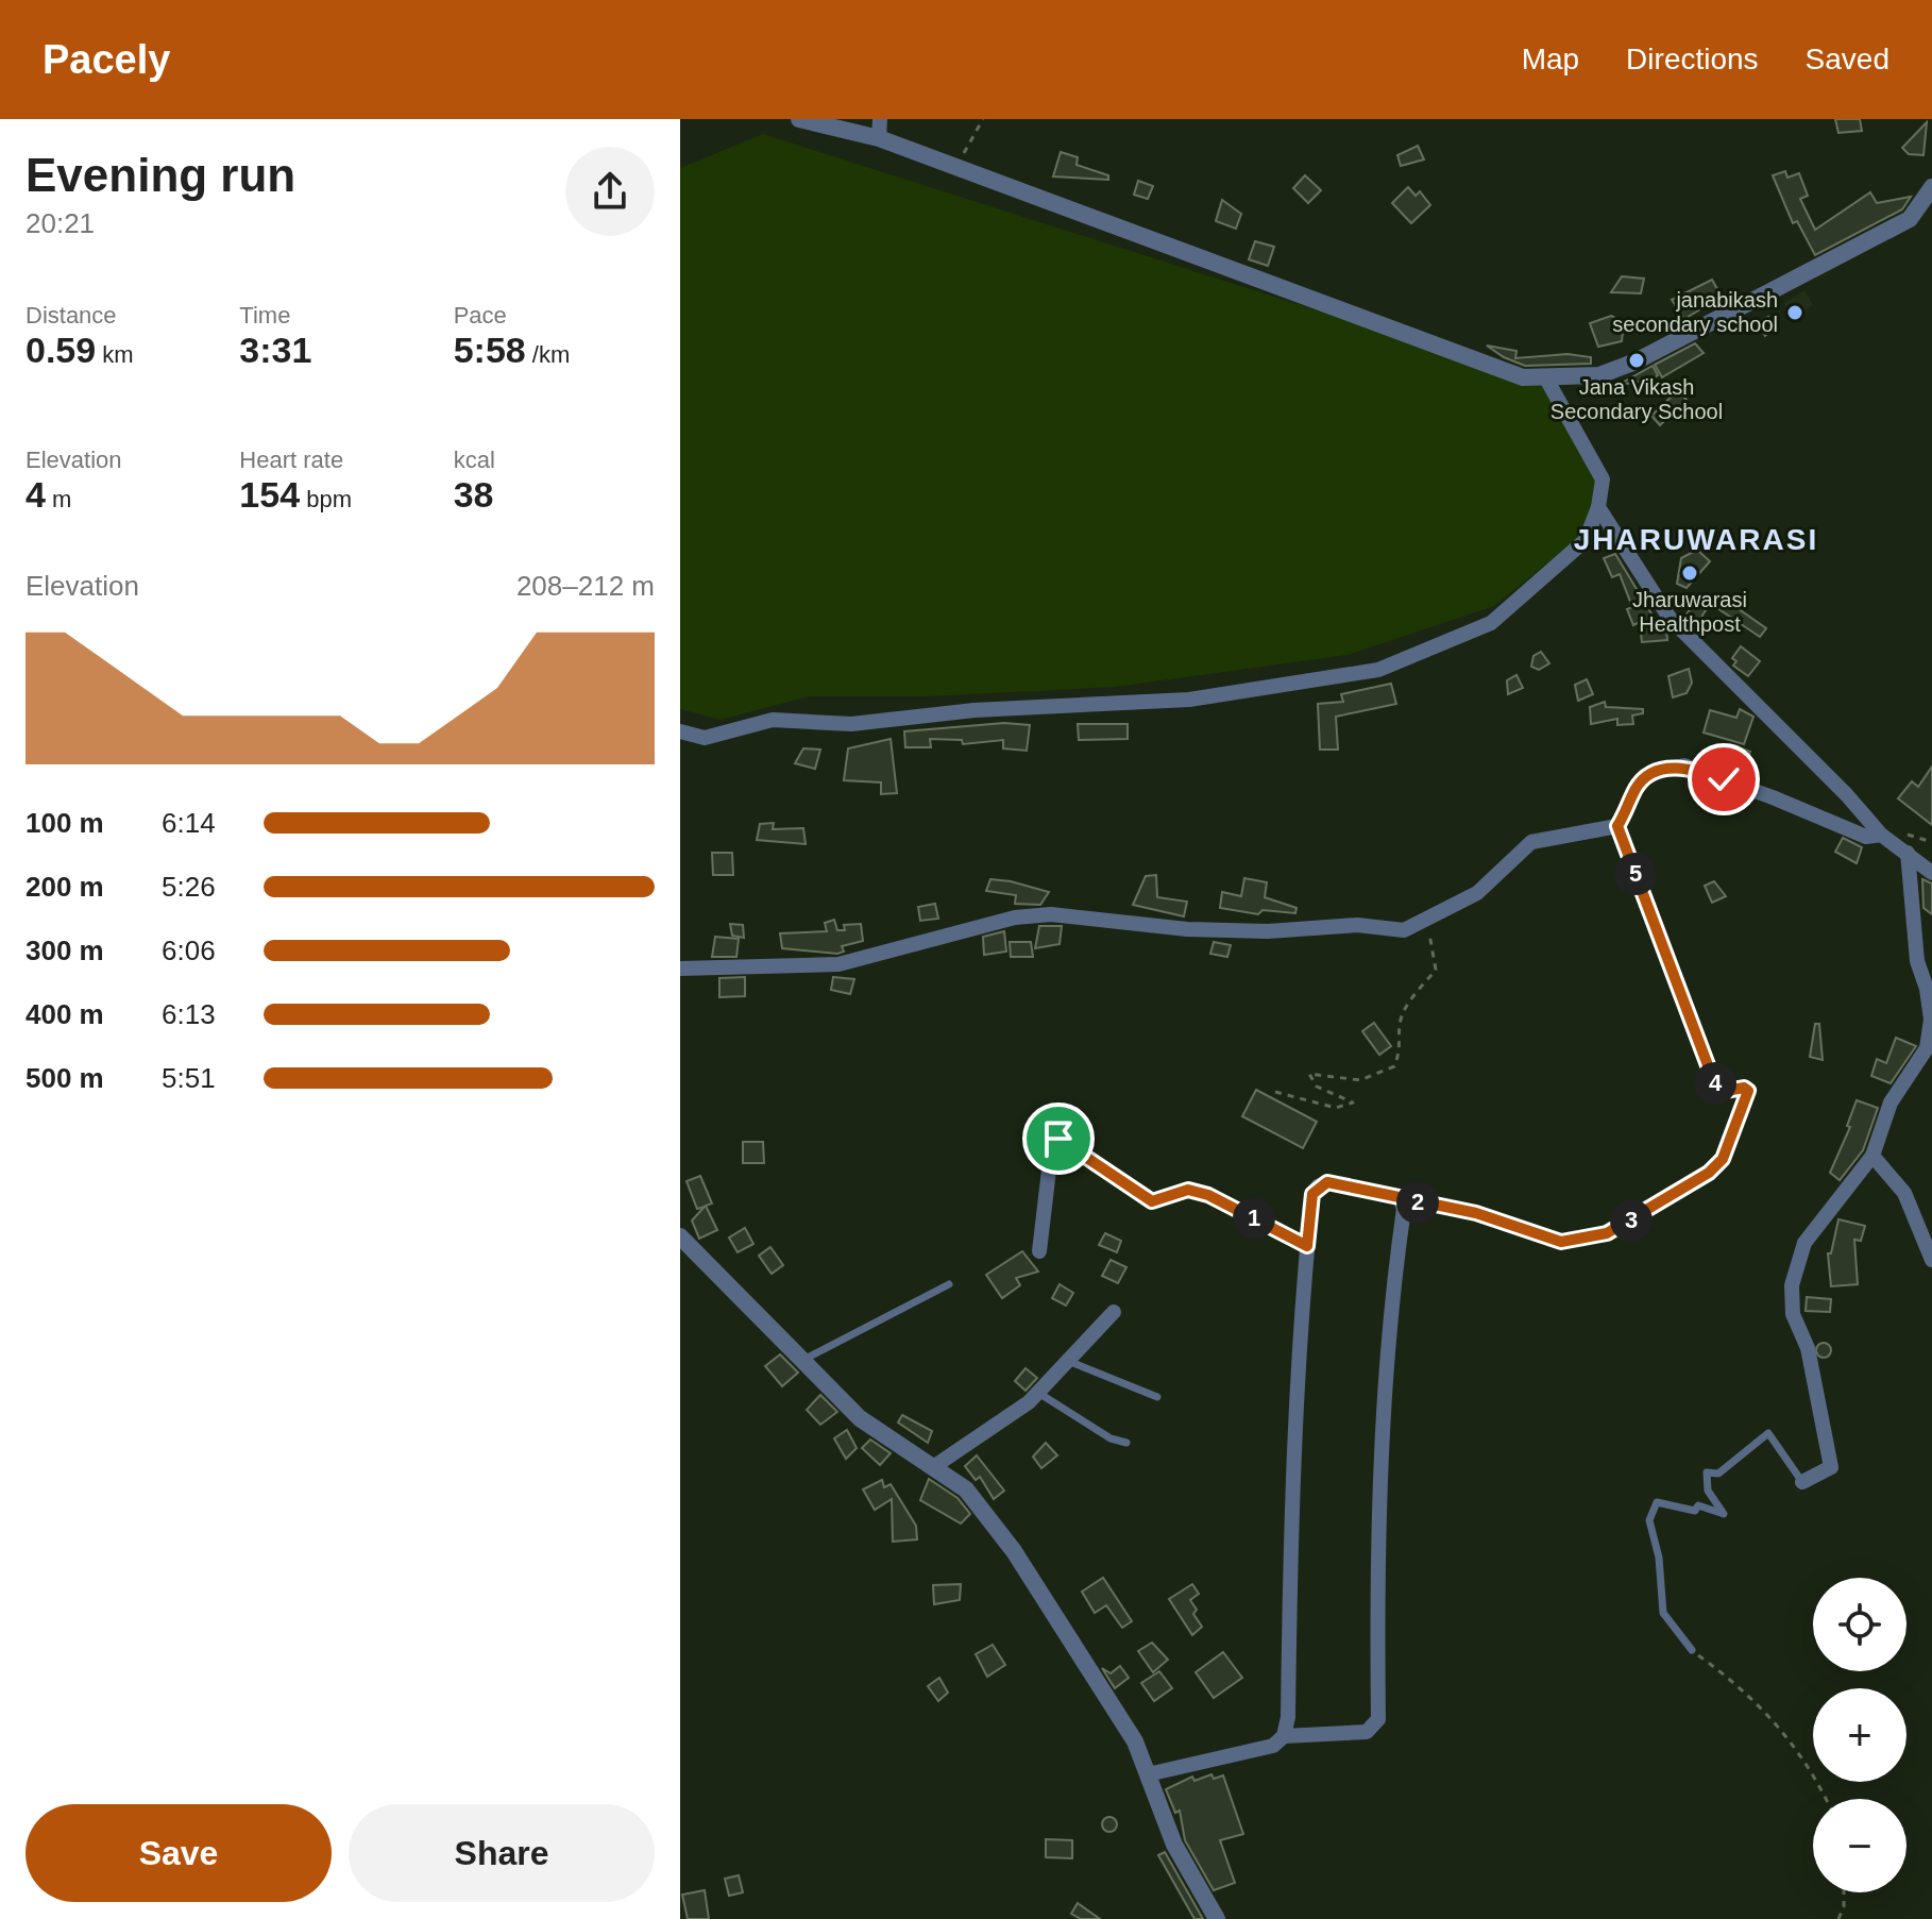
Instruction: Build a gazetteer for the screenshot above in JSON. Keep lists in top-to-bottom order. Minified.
{"districts":["JHARUWARASI"],"places":["janabikash secondary school","Jana Vikash Secondary School","Jharuwarasi Healthpost"],"page":{"header":"Pacely","nav":["Map","Directions","Saved"],"heading":["Evening run","20:21"],"stats":[["Distance","0.59 km"],["Time","3:31"],["Pace","5:58 /km"],["Elevation","4 m"],["Heart rate","154 bpm"],["kcal","38"]],"chart":["Elevation","208–212 m"],"list":[{"name":"100 m","note":"6:14"},{"name":"200 m","note":"5:26"},{"name":"300 m","note":"6:06"},{"name":"400 m","note":"6:13"},{"name":"500 m","note":"5:51"}],"pins":["5","4","2","1","3"],"map_buttons":["+","−"],"buttons":["Save","Share"]}}
